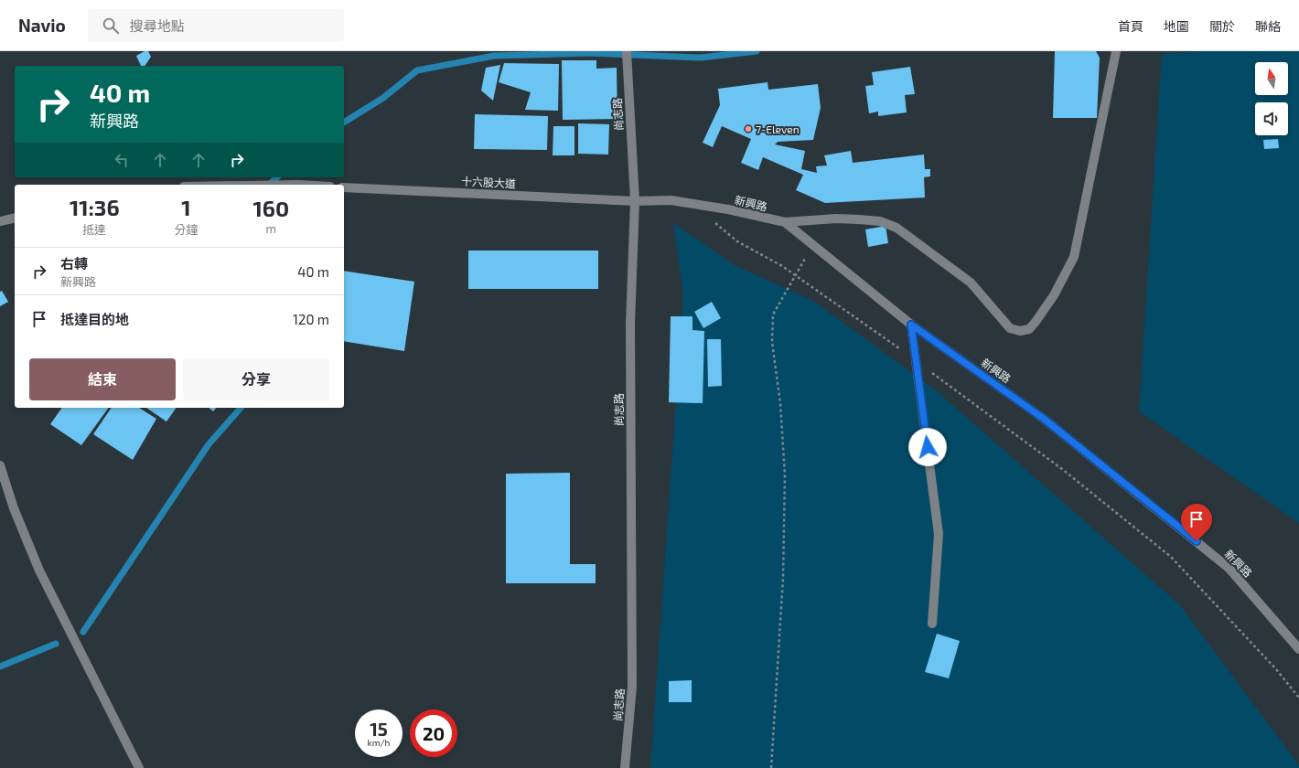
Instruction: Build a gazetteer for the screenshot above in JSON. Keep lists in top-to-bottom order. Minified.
{"streets":{"street":["尚志路","十六股大道","新興路"]},"crossings":[["尚志路","十六股大道"],["尚志路","新興路"],["十六股大道","新興路"]],"places":["7-Eleven"],"north":"top","page":{"header":"Navio","search":"搜尋地點","nav":["首頁","地圖","關於","聯絡"],"turn":["40 m","新興路"],"eta":["11:36","抵達","1","分鐘","160","m"],"list":[{"name":"右轉","note":"新興路","value":"40 m"},{"name":"抵達目的地","value":"120 m"}],"buttons":["結束","分享"],"speed":"15 km/h","limit":"20"}}
